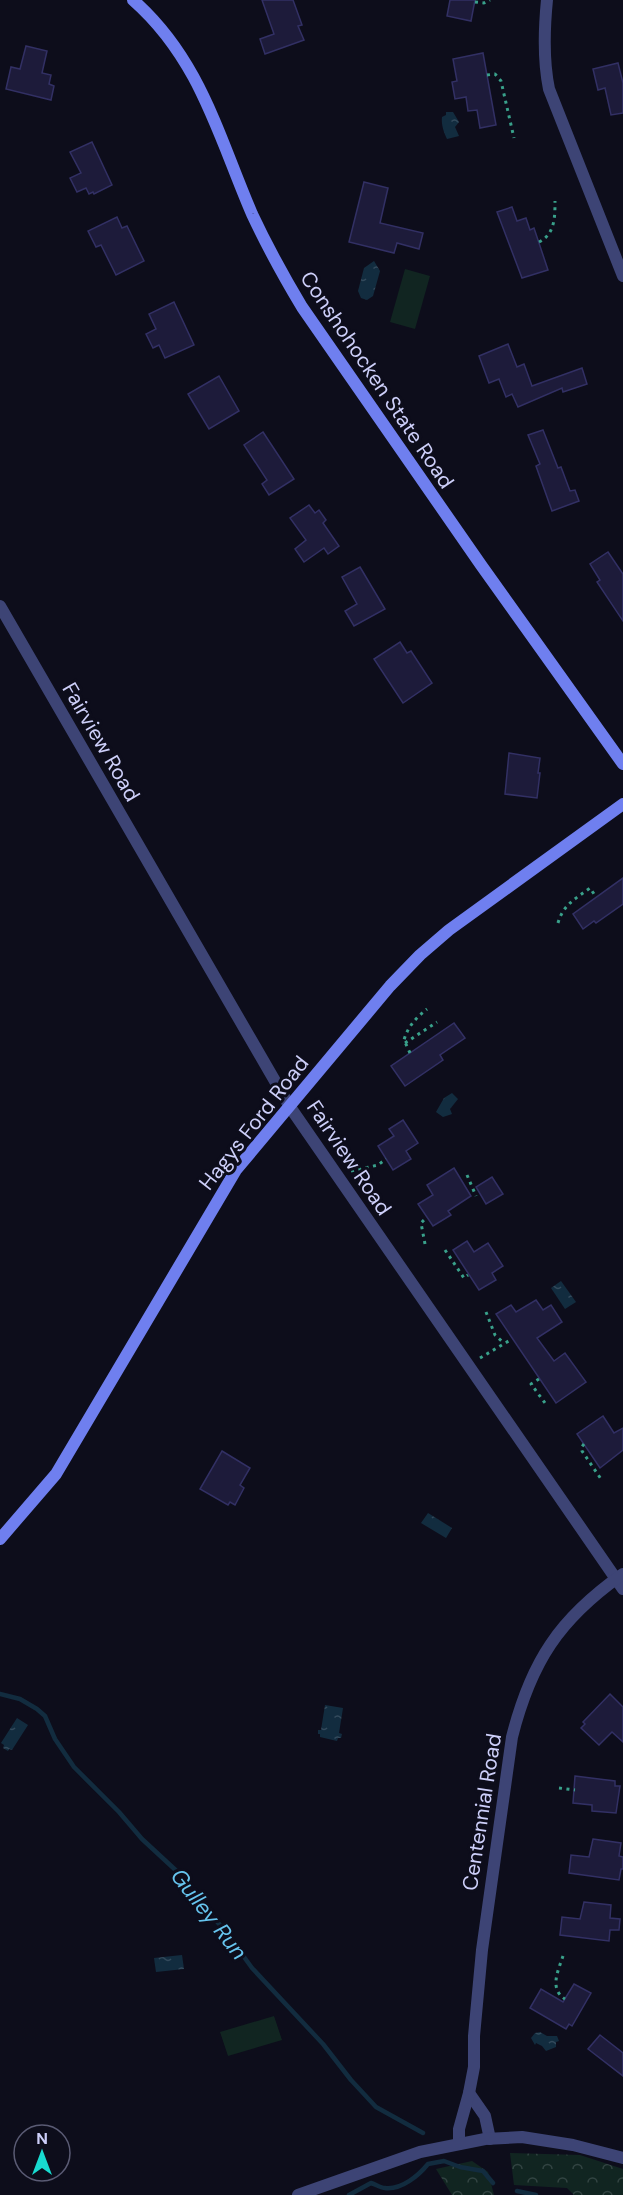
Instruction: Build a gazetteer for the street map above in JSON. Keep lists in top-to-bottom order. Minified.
{"streets":{"street":["Conshohocken State Road","Fairview Road","Hagys Ford Road","Centennial Road"]},"crossings":[["Fairview Road","Hagys Ford Road"],["Fairview Road","Centennial Road"]],"water":["Gulley Run"],"north":"top"}
